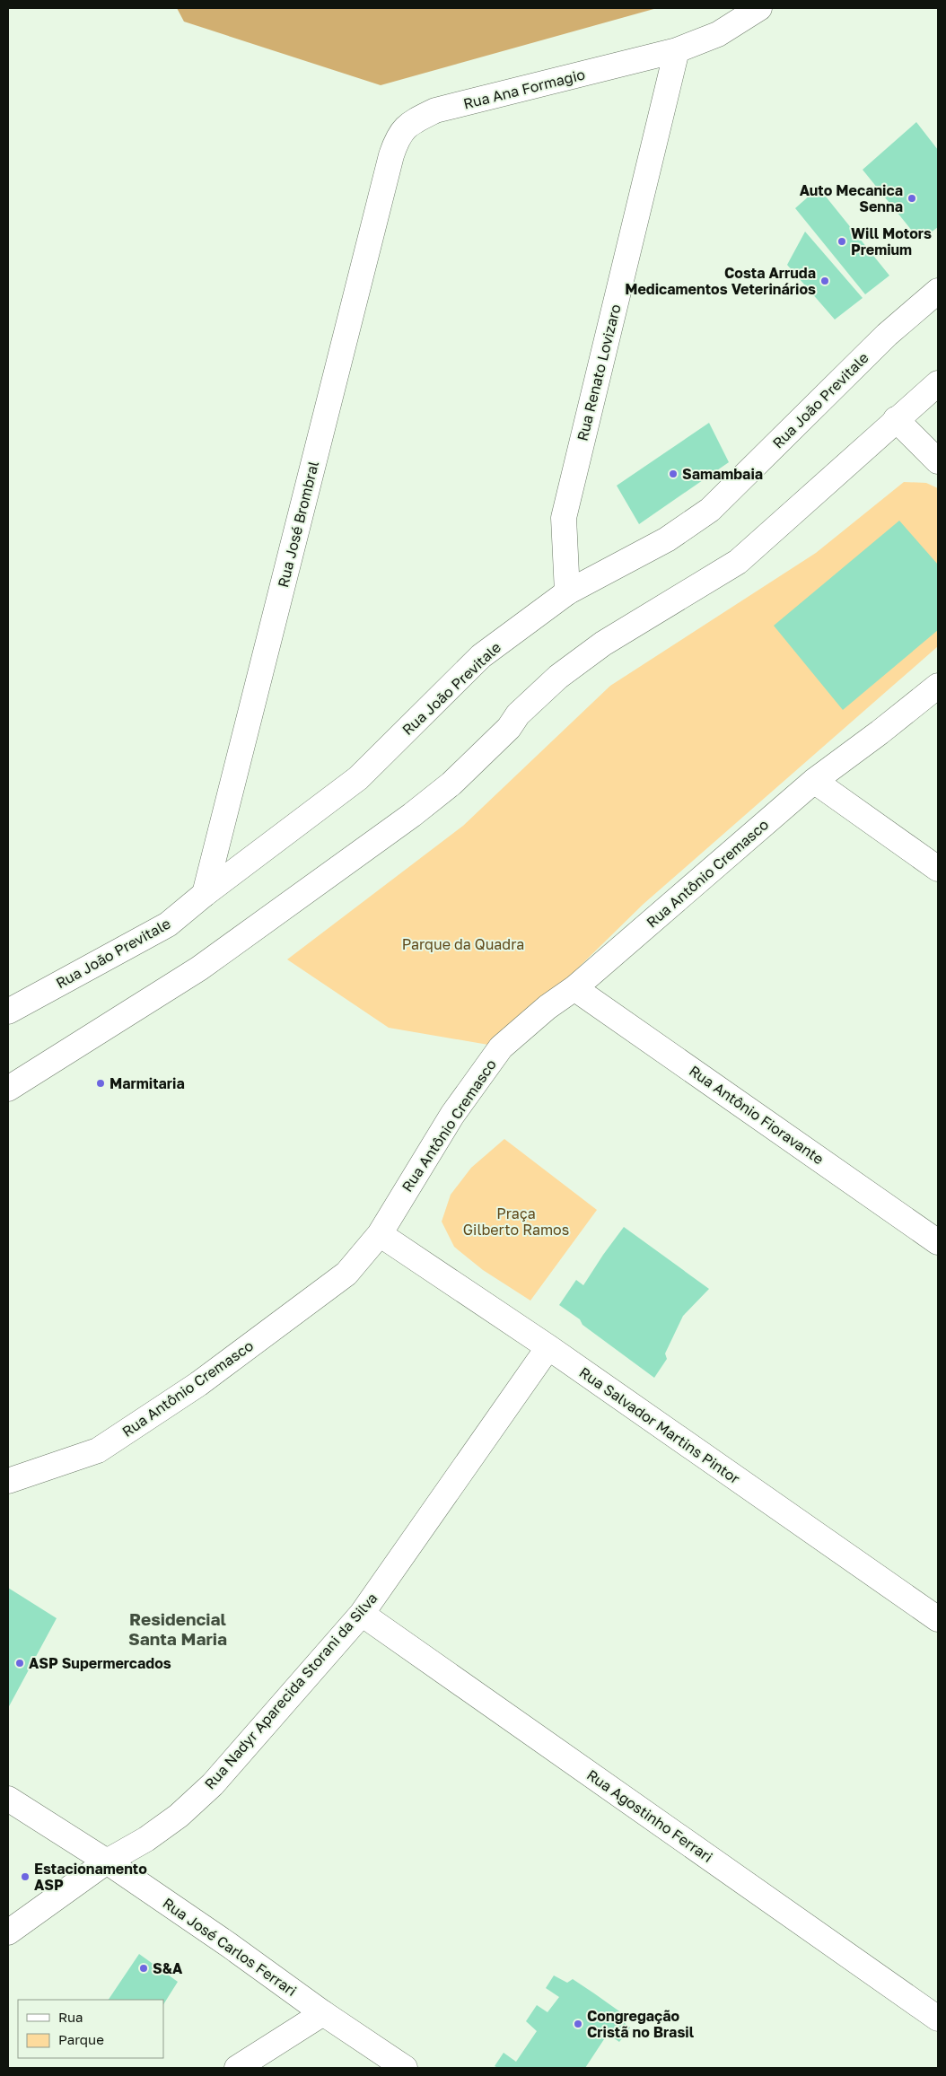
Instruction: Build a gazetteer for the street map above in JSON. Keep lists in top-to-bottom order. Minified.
{"streets":{"street":["Rua Ana Formagio","Rua Renato Lovizaro","Rua João Previtale","Rua José Brombral","Rua Antônio Cremasco","Rua Antônio Fioravante","Rua Salvador Martins Pintor","Rua Nadyr Aparecida Storani da Silva","Rua Agostinho Ferrari","Rua José Carlos Ferrari"]},"crossings":[["Rua Ana Formagio","Rua Renato Lovizaro"],["Rua Ana Formagio","Rua José Brombral"],["Rua Renato Lovizaro","Rua João Previtale"],["Rua João Previtale","Rua José Brombral"],["Rua Antônio Cremasco","Rua Antônio Fioravante"],["Rua Antônio Cremasco","Rua Salvador Martins Pintor"],["Rua Salvador Martins Pintor","Rua Nadyr Aparecida Storani da Silva"],["Rua Nadyr Aparecida Storani da Silva","Rua Agostinho Ferrari"],["Rua Nadyr Aparecida Storani da Silva","Rua José Carlos Ferrari"]],"districts":["Residencial Santa Maria"],"parks":["Parque da Quadra","Praça Gilberto Ramos"],"places":["Auto Mecanica Senna","Will Motors Premium","Costa Arruda Medicamentos Veterinários","Samambaia","Marmitaria","ASP Supermercados","Estacionamento ASP","S&A","Congregação Cristã no Brasil"],"legend":["Rua","Parque"]}
